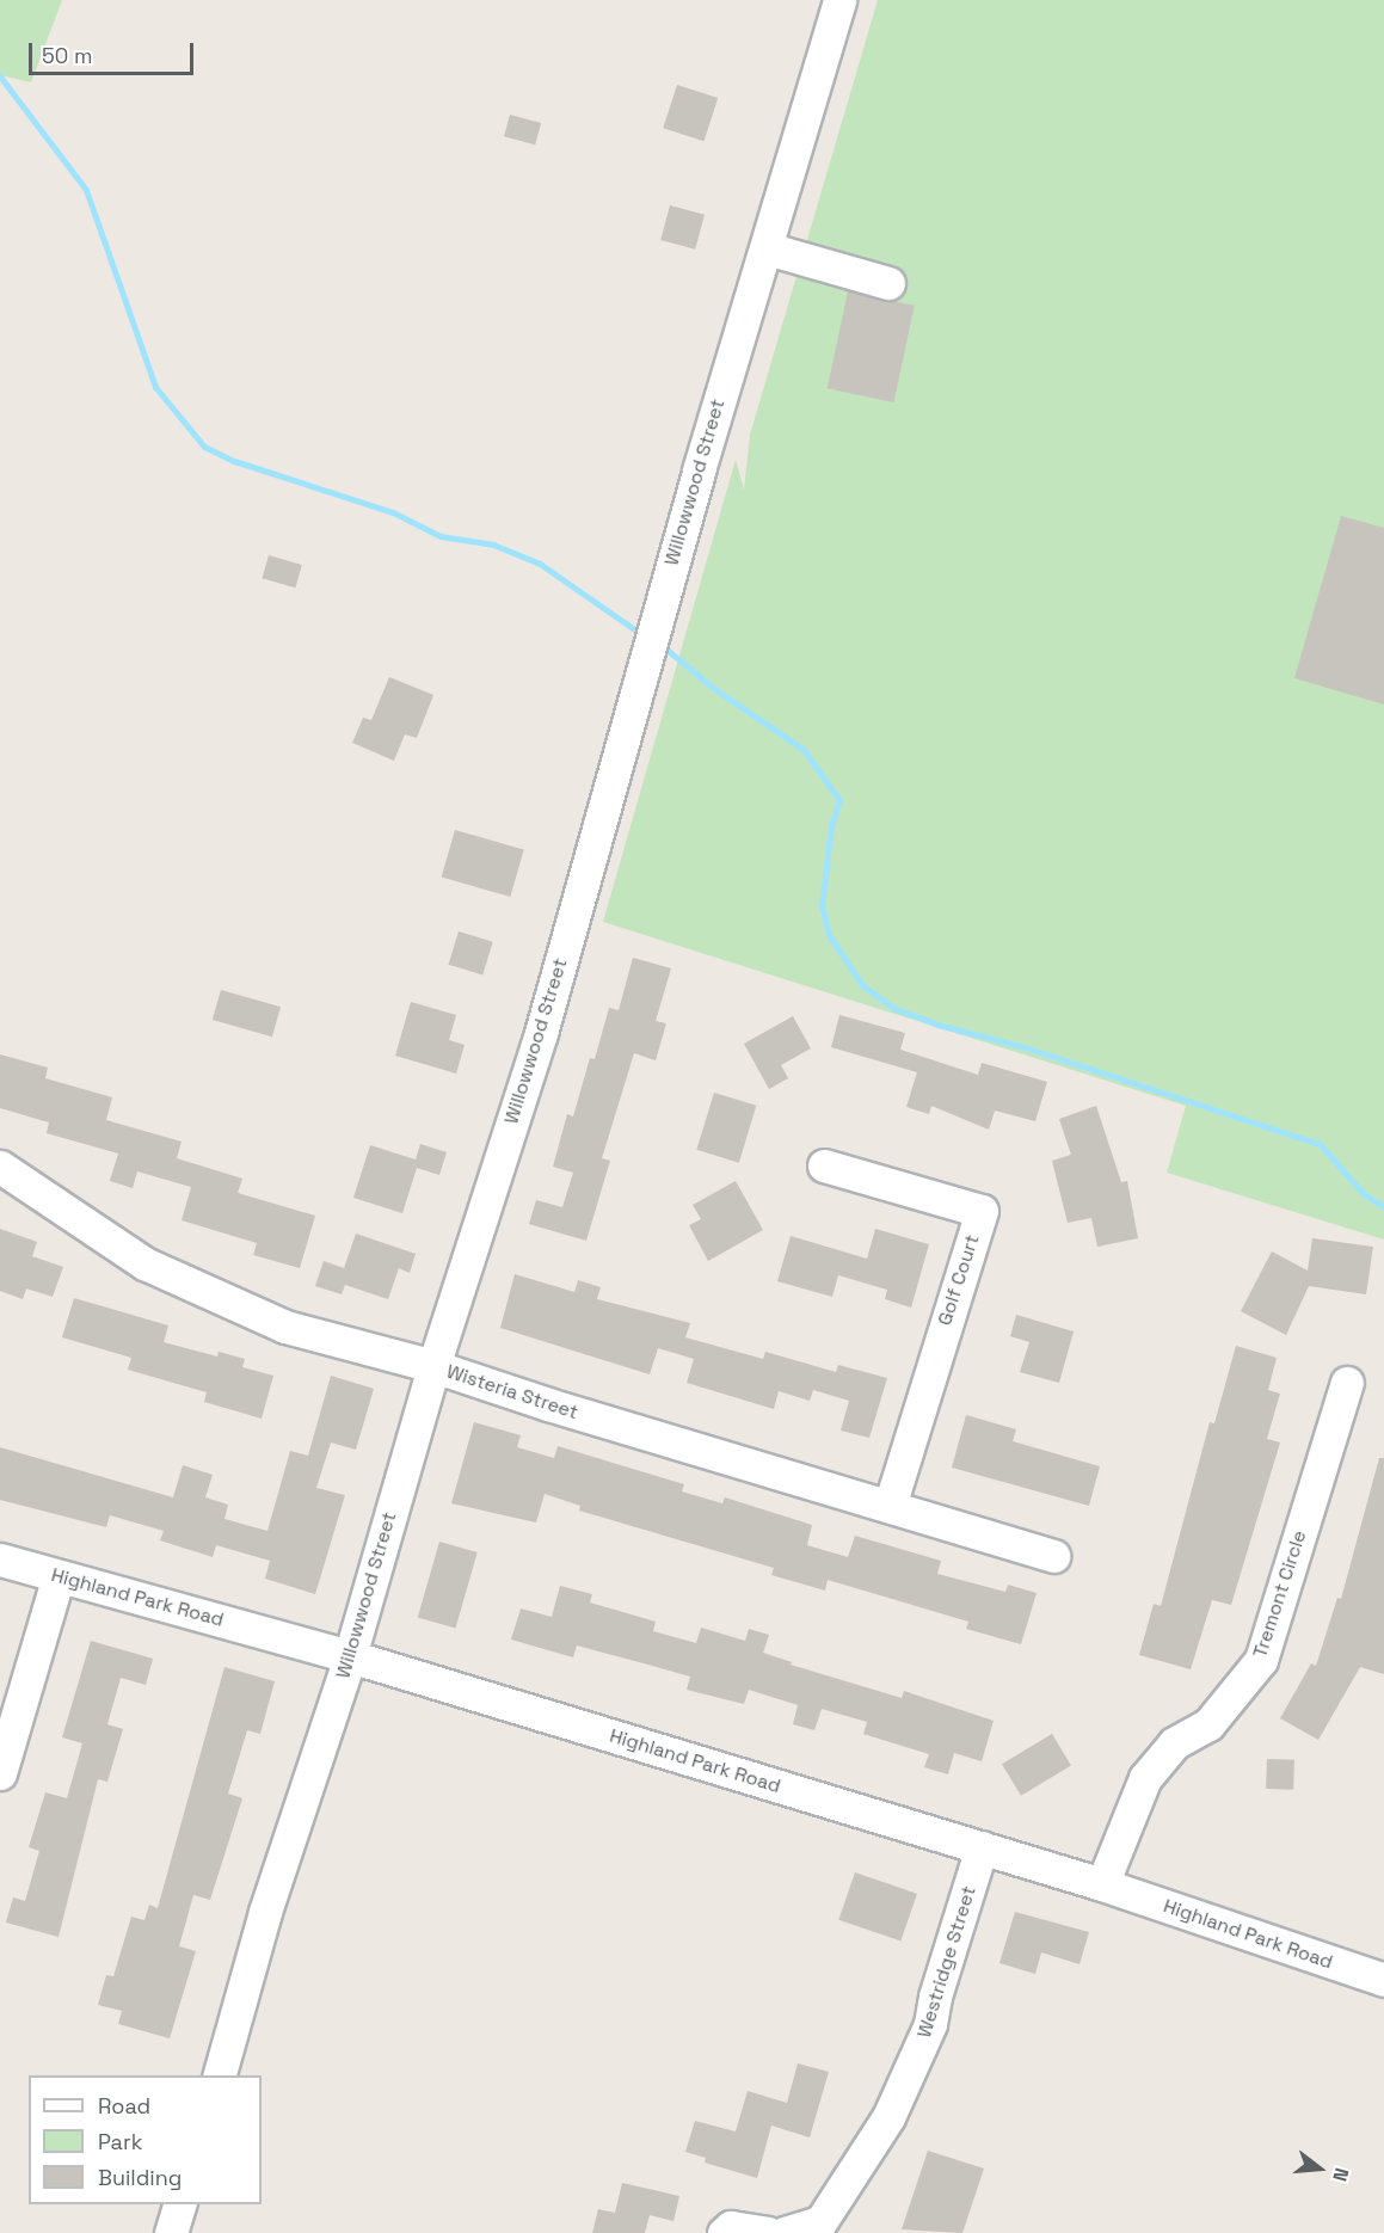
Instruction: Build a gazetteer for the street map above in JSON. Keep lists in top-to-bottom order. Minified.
{"streets":{"street":["Willowwood Street","Golf Court","Wisteria Street","Tremont Circle","Highland Park Road","Westridge Street"]},"crossings":[["Willowwood Street","Wisteria Street"],["Willowwood Street","Highland Park Road"],["Golf Court","Wisteria Street"],["Tremont Circle","Highland Park Road"],["Highland Park Road","Westridge Street"]],"legend":["Road","Park","Building"],"scale_bar":"50 m","north":"right"}
